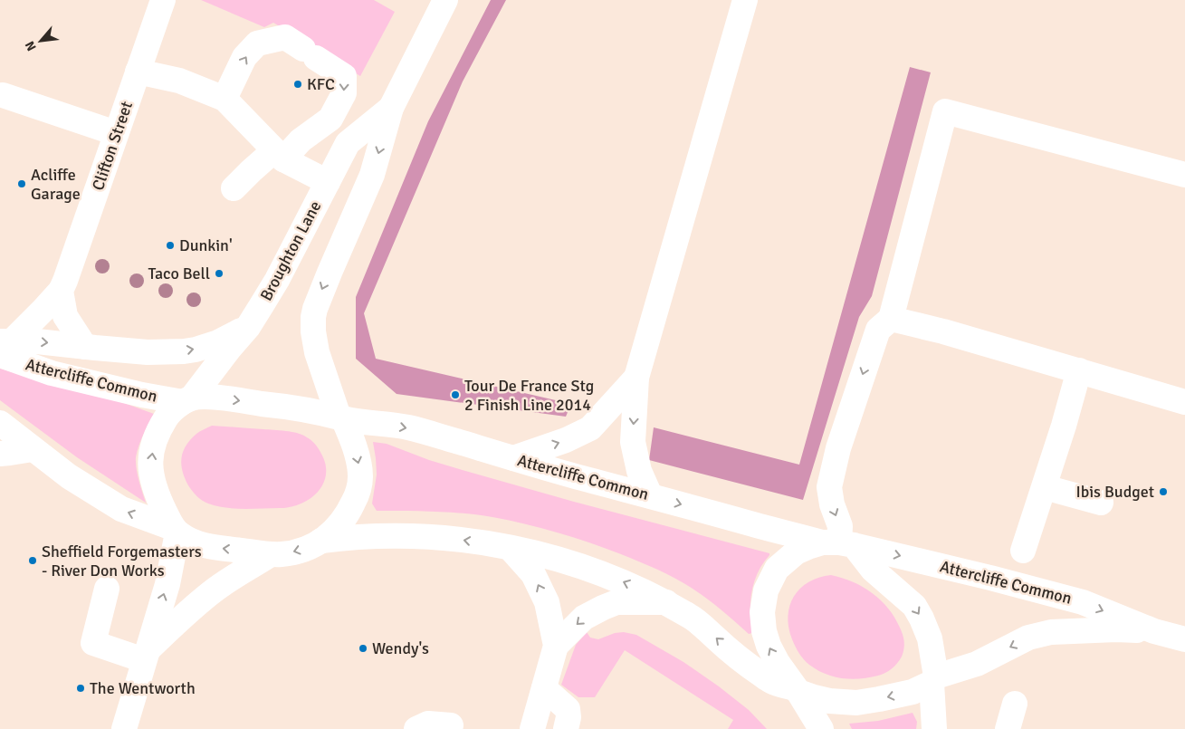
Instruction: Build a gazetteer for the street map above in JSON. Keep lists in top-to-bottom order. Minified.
{"streets":{"main road":["Clifton Street","Broughton Lane","Attercliffe Common"]},"crossings":[["Clifton Street","Attercliffe Common"],["Broughton Lane","Attercliffe Common"]],"places":["KFC","Acliffe Garage","Dunkin'","Taco Bell","Tour De France Stg 2 Finish Line 2014","Ibis Budget","Sheffield Forgemasters - River Don Works","Wendy's","The Wentworth"],"north":"bottom left"}
